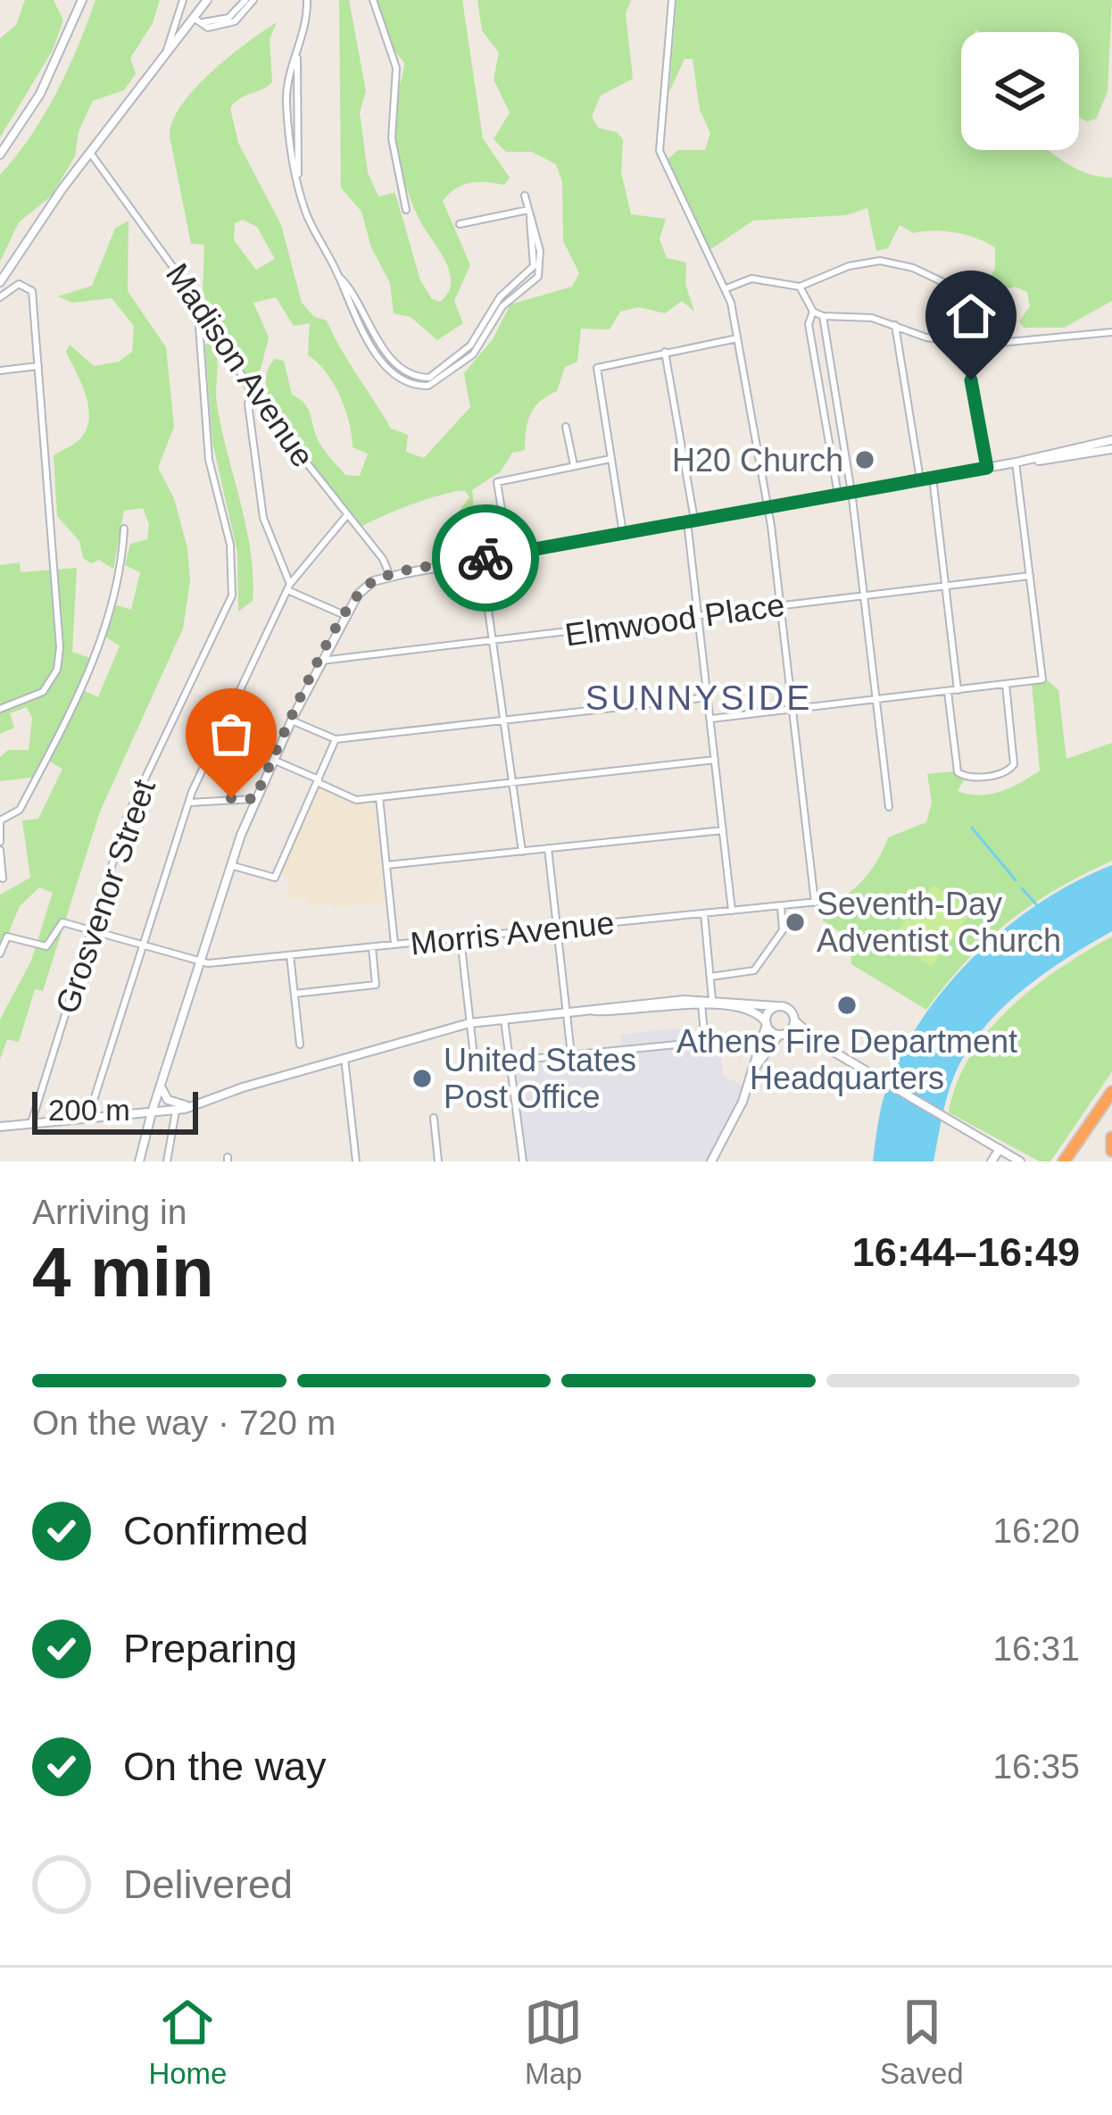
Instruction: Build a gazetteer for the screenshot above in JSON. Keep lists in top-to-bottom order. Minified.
{"streets":{"street":["Madison Avenue","Elmwood Place","Grosvenor Street","Morris Avenue"]},"crossings":[["Madison Avenue","Grosvenor Street"]],"districts":["SUNNYSIDE"],"places":["H20 Church","Seventh-Day Adventist Church","Athens Fire Department Headquarters","United States Post Office"],"scale_bar":"200 m","page":{"scale":"200 m","heading":["4 min","Arriving in","16:44–16:49"],"bar":"On the way · 720 m","list":[["Confirmed","16:20"],["Preparing","16:31"],["On the way","16:35"],"Delivered"],"tabs":["Home","Map","Saved"]}}
